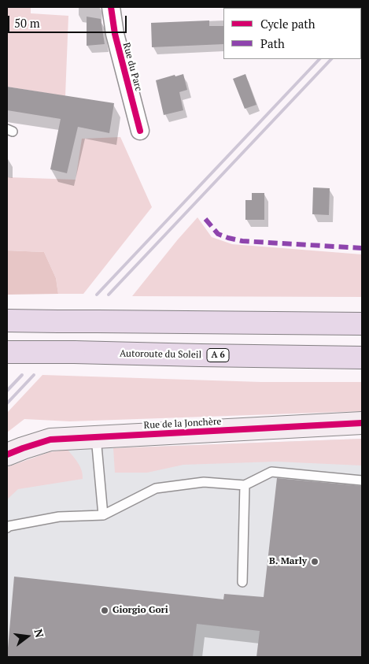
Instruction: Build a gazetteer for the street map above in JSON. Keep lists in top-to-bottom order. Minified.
{"streets":{"highway":["Autoroute du Soleil","A 6"],"street":["Rue du Parc","Rue de la Jonchère"]},"places":["B. Marly","Giorgio Gori"],"legend":["Cycle path","Path"],"scale_bar":"50 m","north":"right"}
